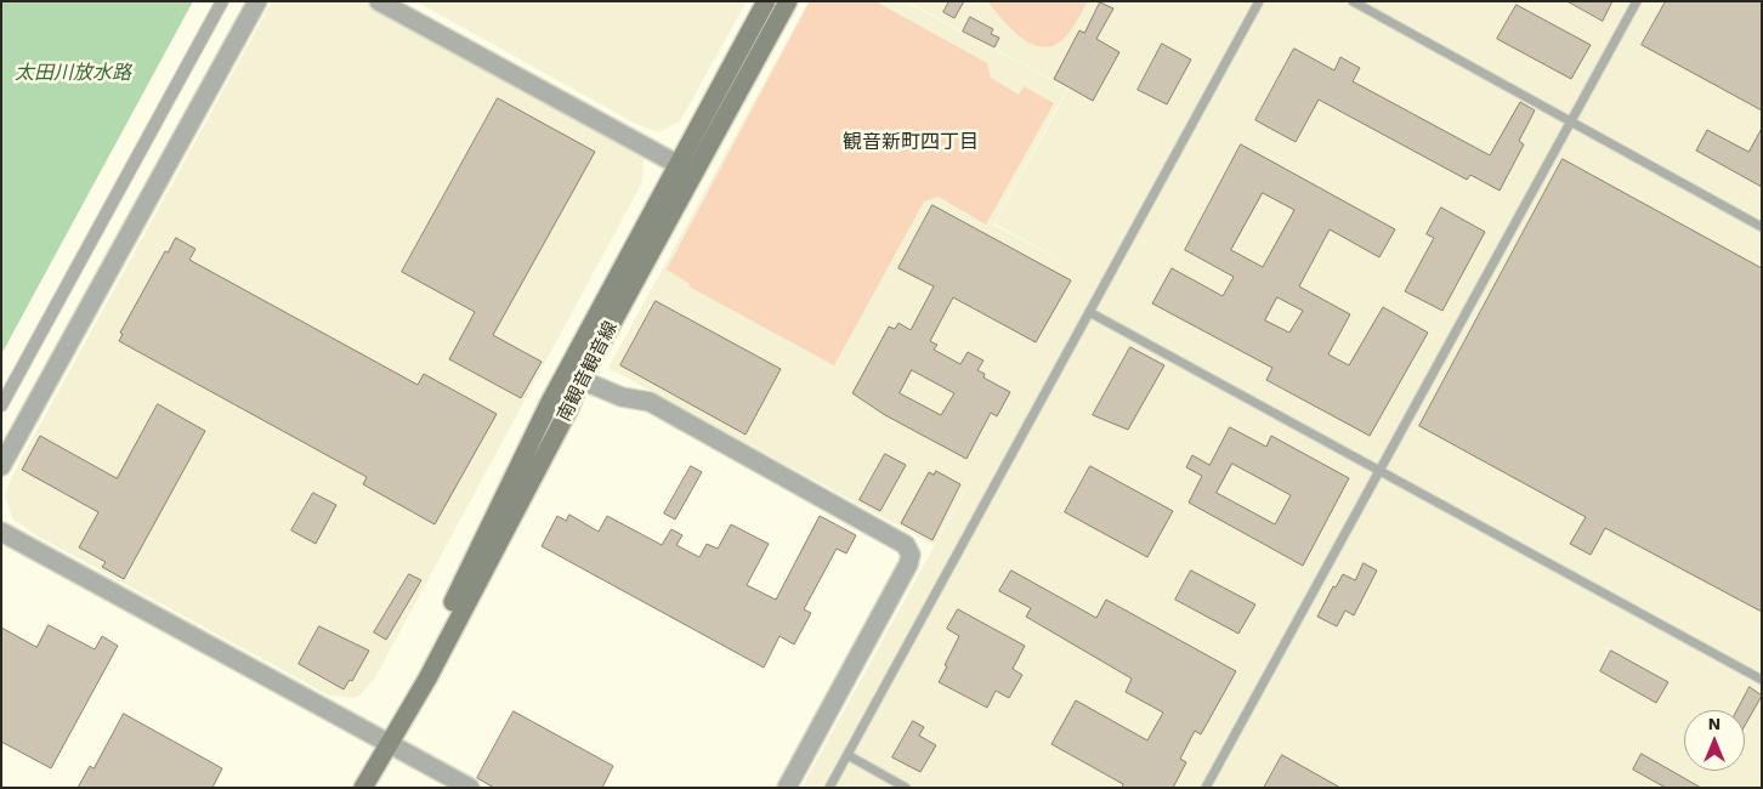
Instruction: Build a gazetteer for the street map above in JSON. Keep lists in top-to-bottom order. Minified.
{"streets":{"main road":["南観音観音線"]},"districts":["観音新町四丁目"],"water":["太田川放水路"],"north":"top"}
